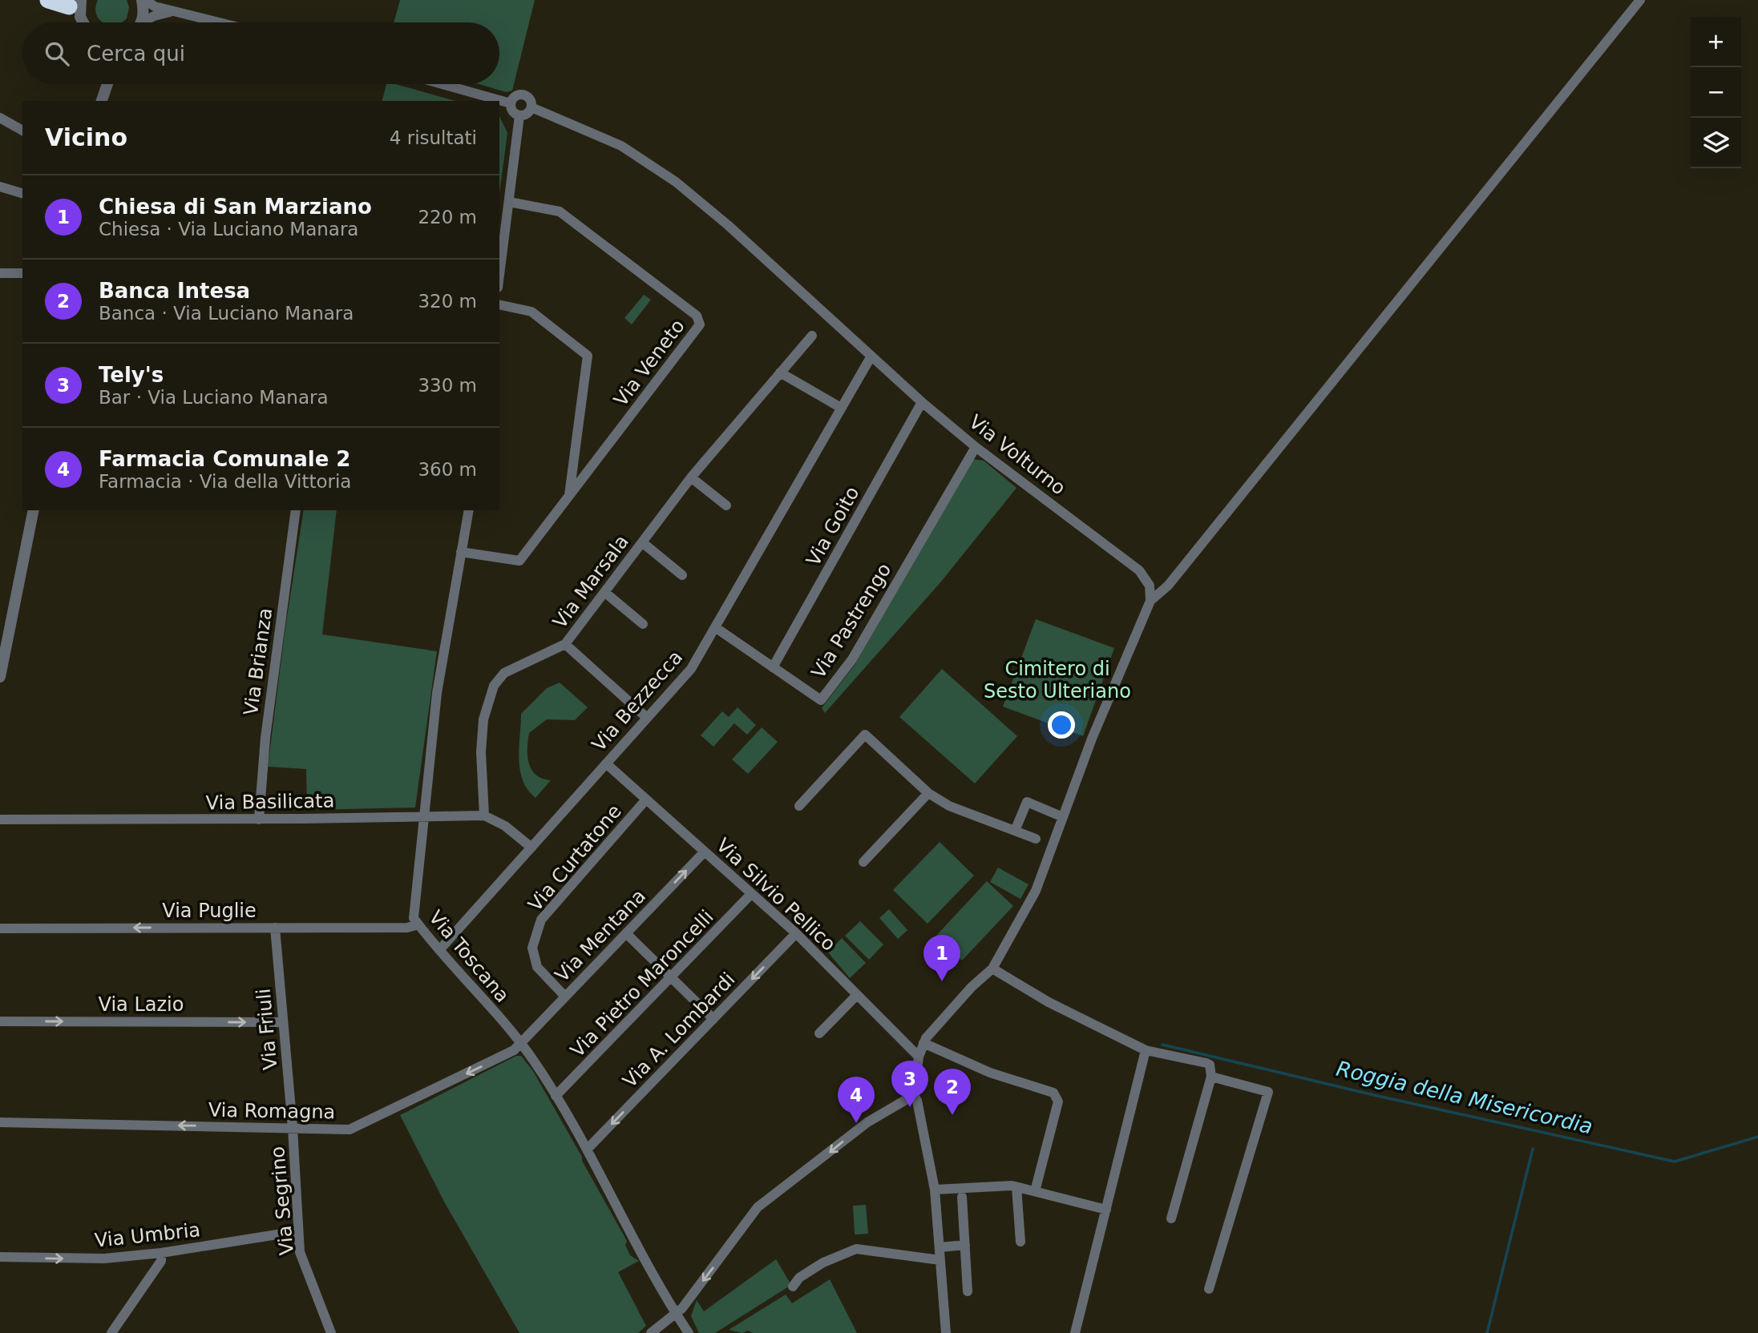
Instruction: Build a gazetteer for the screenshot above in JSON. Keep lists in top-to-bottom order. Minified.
{"streets":{"street":["Via Veneto","Via Volturno","Via Goito","Via Marsala","Via Pastrengo","Via Brianza","Via Bezzecca","Via Basilicata","Via Curtatone","Via Silvio Pellico","Via Puglie","Via Mentana","Via Toscana","Via Pietro Maroncelli","Via Lazio","Via Friuli","Via A. Lombardi","Via Romagna","Via Segrino","Via Umbria"]},"crossings":[["Via Veneto","Via Toscana"],["Via Volturno","Via Goito"],["Via Volturno","Via Pastrengo"],["Via Volturno","Via Bezzecca"],["Via Goito","Via Pastrengo"],["Via Marsala","Via Basilicata"],["Via Pastrengo","Via Bezzecca"],["Via Brianza","Via Basilicata"],["Via Bezzecca","Via Basilicata"],["Via Bezzecca","Via Silvio Pellico"],["Via Bezzecca","Via Toscana"],["Via Basilicata","Via Toscana"],["Via Curtatone","Via Silvio Pellico"],["Via Curtatone","Via Mentana"],["Via Silvio Pellico","Via Mentana"],["Via Silvio Pellico","Via Pietro Maroncelli"],["Via Silvio Pellico","Via A. Lombardi"],["Via Puglie","Via Toscana"],["Via Puglie","Via Friuli"],["Via Mentana","Via Toscana"],["Via Mentana","Via Romagna"],["Via Toscana","Via Pietro Maroncelli"],["Via Toscana","Via A. Lombardi"],["Via Toscana","Via Romagna"],["Via Lazio","Via Friuli"],["Via Friuli","Via Romagna"],["Via Friuli","Via Segrino"],["Via Romagna","Via Segrino"],["Via Segrino","Via Umbria"]],"one_way":["Via Puglie","Via Mentana","Via Lazio","Via A. Lombardi","Via Romagna","Via Umbria"],"water":["Roggia della Misericordia"],"parks":["Cimitero di Sesto Ulteriano"],"page":{"map_buttons":["+","−"],"search":"Cerca qui","heading":["Vicino","4 risultati"],"list":[{"mark":"1","name":"Chiesa di San Marziano","note":"Chiesa · Via Luciano Manara","value":"220 m"},{"mark":"2","name":"Banca Intesa","note":"Banca · Via Luciano Manara","value":"320 m"},{"mark":"3","name":"Tely's","note":"Bar · Via Luciano Manara","value":"330 m"},{"mark":"4","name":"Farmacia Comunale 2","note":"Farmacia · Via della Vittoria","value":"360 m"}],"pins":["1","3","2","4"]}}
